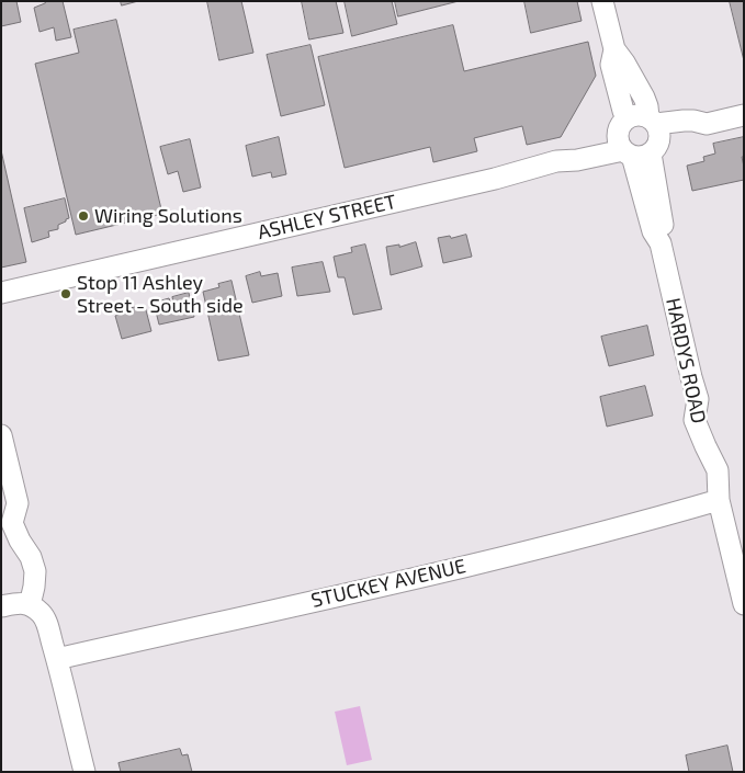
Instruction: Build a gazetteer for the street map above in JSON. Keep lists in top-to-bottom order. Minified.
{"streets":{"street":["ASHLEY STREET","HARDYS ROAD","STUCKEY AVENUE"]},"crossings":[["ASHLEY STREET","HARDYS ROAD"],["HARDYS ROAD","STUCKEY AVENUE"]],"places":["Wiring Solutions","Stop 11 Ashley Street - South side"]}
